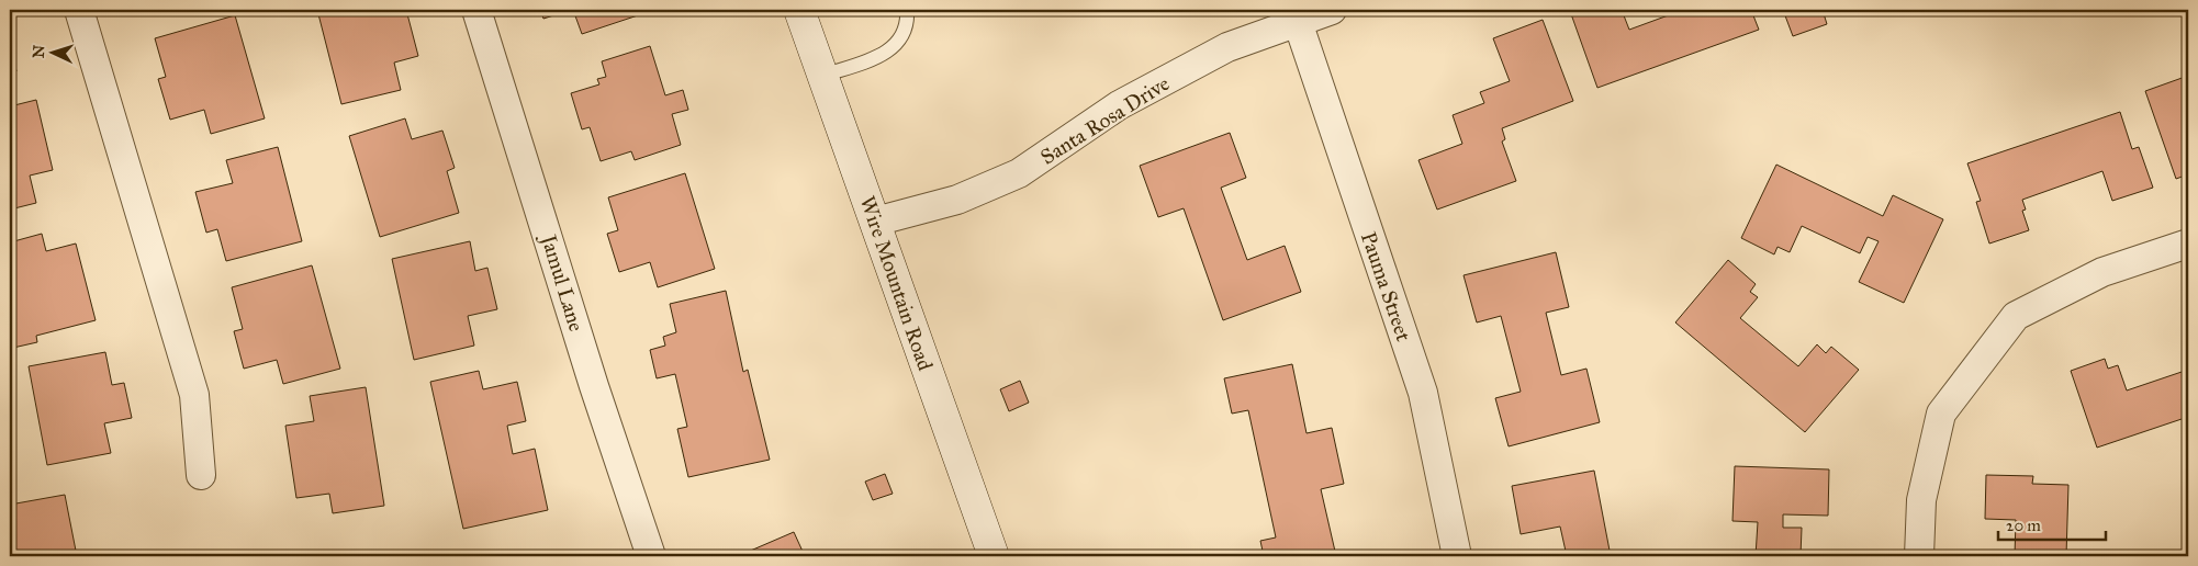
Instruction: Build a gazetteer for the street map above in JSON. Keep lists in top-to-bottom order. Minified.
{"streets":{"main road":["Wire Mountain Road"],"street":["Santa Rosa Drive","Jamul Lane","Pauma Street"]},"crossings":[["Santa Rosa Drive","Wire Mountain Road"],["Santa Rosa Drive","Pauma Street"]],"scale_bar":"20 m","north":"left"}
